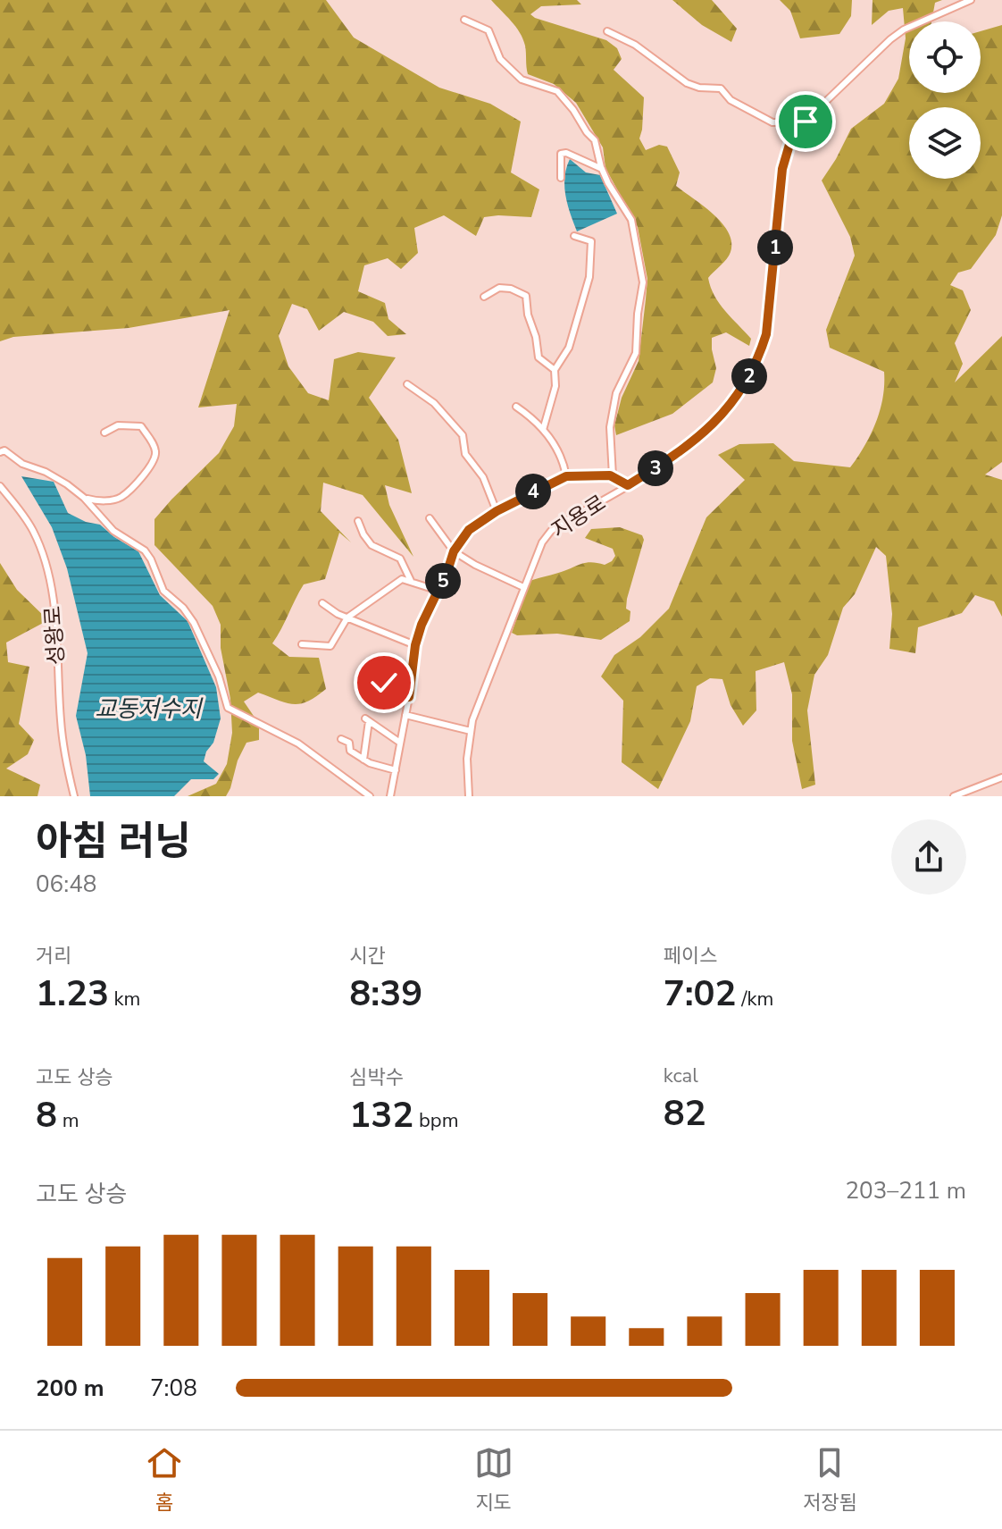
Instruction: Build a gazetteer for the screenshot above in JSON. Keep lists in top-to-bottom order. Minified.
{"streets":{"street":["지용로","성왕로"]},"water":["교동저수지"],"page":{"pins":["1","2","3","4","5"],"heading":["아침 러닝","06:48"],"stats":[["거리","1.23 km"],["시간","8:39"],["페이스","7:02 /km"],["고도 상승","8 m"],["심박수","132 bpm"],["kcal","82"]],"chart":["고도 상승","203–211 m"],"list":[{"name":"200 m","note":"7:08"}],"tabs":["홈","지도","저장됨"]}}
